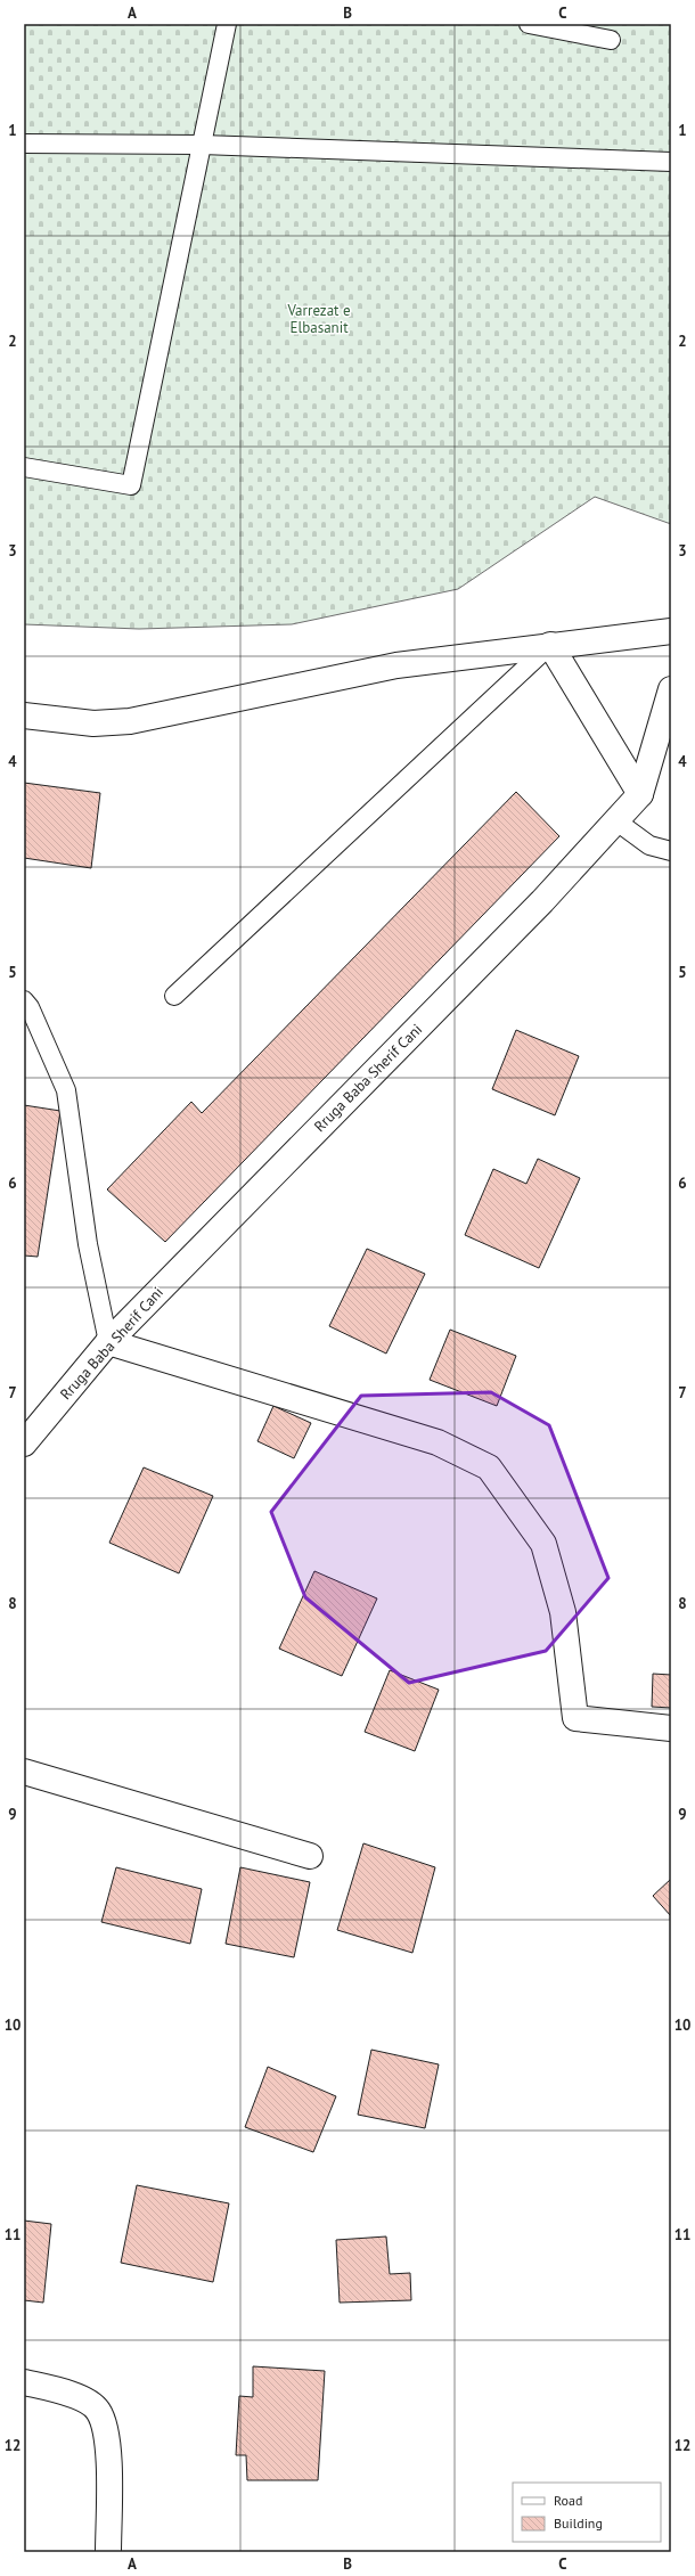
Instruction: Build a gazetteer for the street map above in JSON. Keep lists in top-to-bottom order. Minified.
{"streets":{"street":["Rruga Baba Sherif Cani"]},"parks":["Varrezat e Elbasanit"],"legend":["Road","Building"],"grid":{"columns":["A","B","C"],"rows":["1","2","3","4","5","6","7","8","9","10","11","12"]}}
